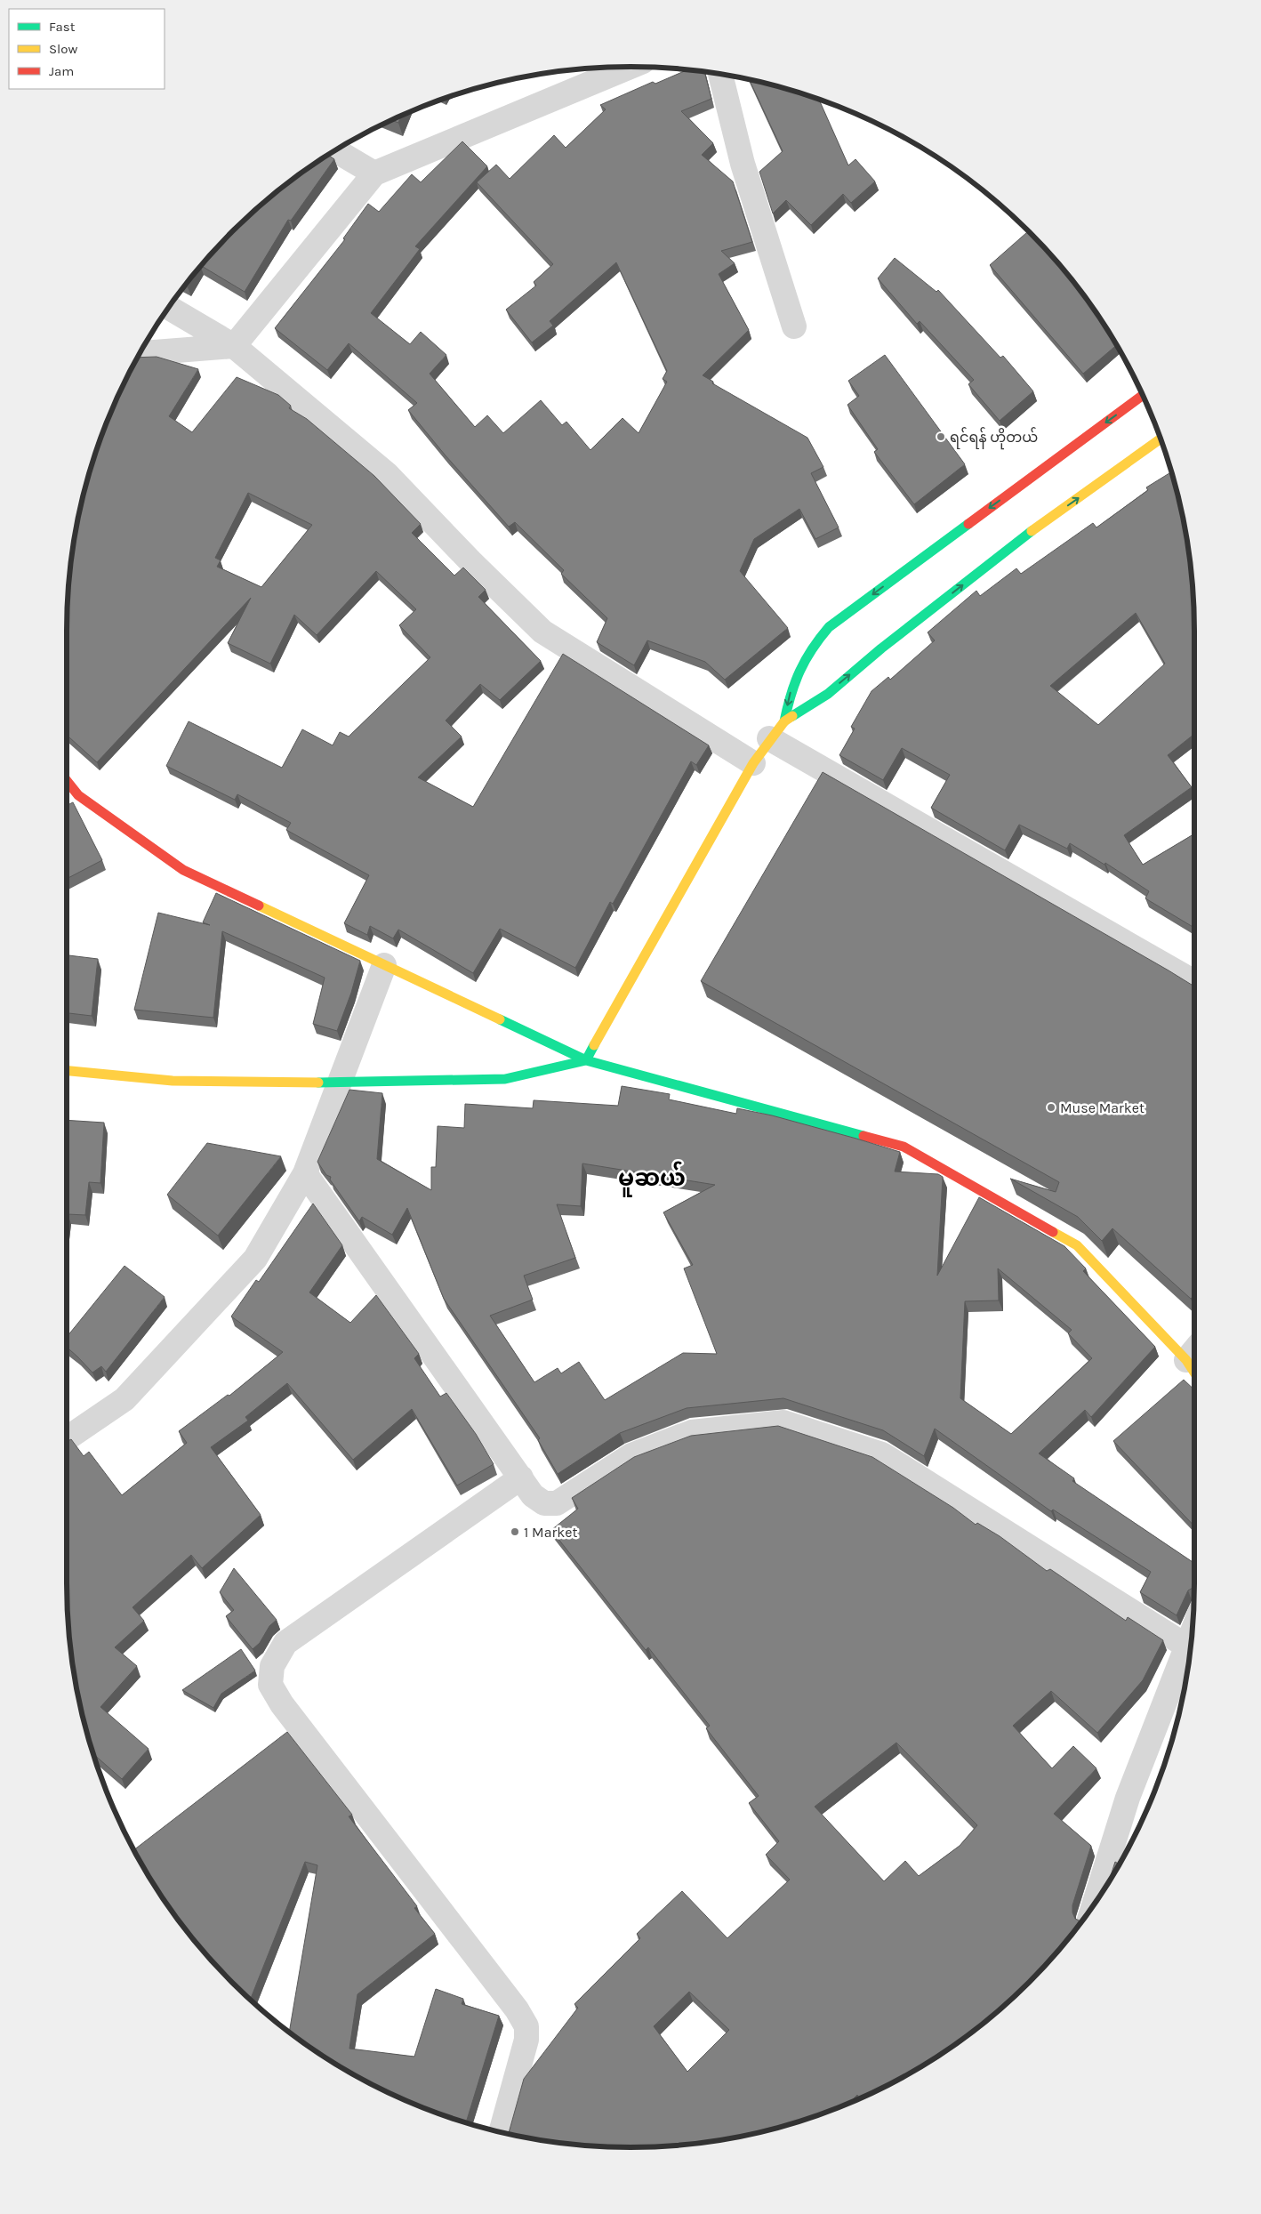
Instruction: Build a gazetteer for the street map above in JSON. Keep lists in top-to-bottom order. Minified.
{"districts":["မူဆယ်"],"places":["ရင်ရန် ဟိုတယ်","Muse Market","1 Market"],"legend":["Fast","Slow","Jam"]}
